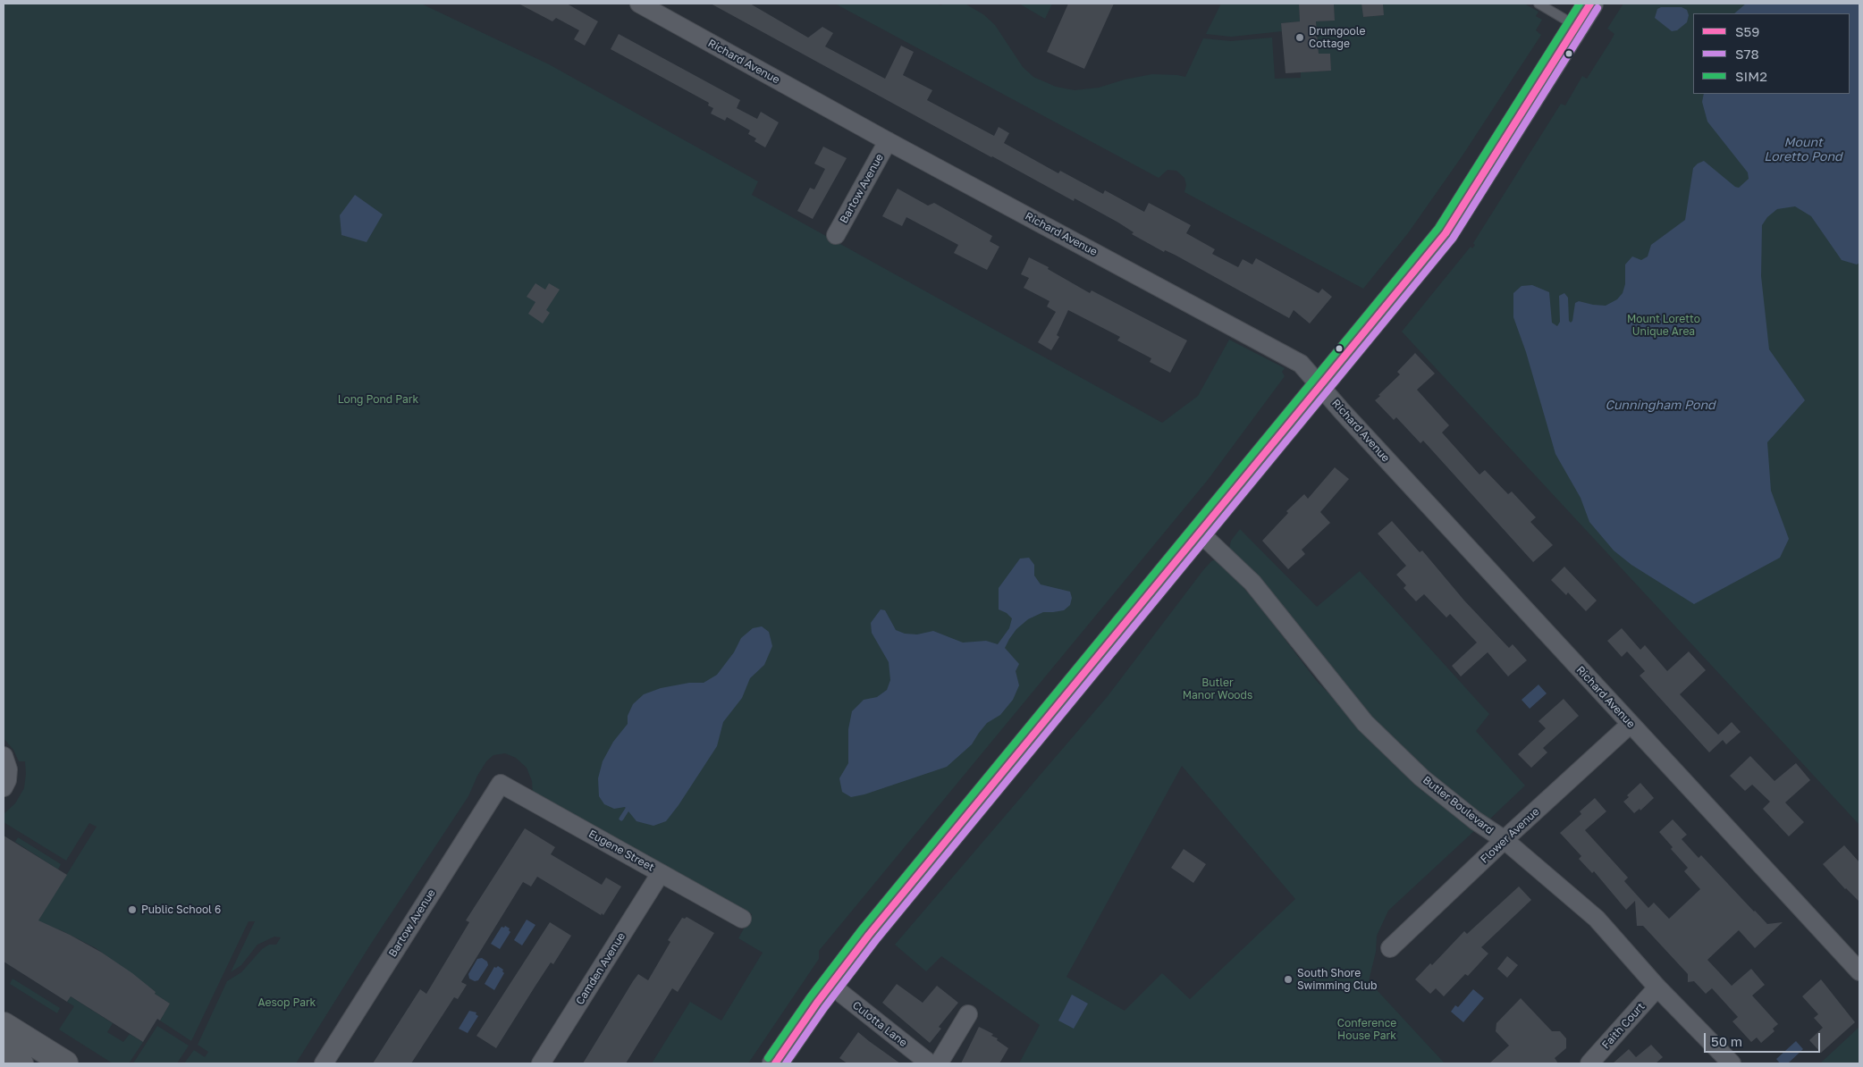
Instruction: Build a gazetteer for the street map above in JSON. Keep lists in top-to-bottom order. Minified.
{"streets":{"street":["Richard Avenue","Bartow Avenue","Butler Boulevard","Flower Avenue","Eugene Street","Camden Avenue","Culotta Lane","Faith Court"]},"crossings":[["Richard Avenue","Bartow Avenue"],["Richard Avenue","Flower Avenue"],["Bartow Avenue","Eugene Street"],["Butler Boulevard","Flower Avenue"],["Butler Boulevard","Faith Court"],["Eugene Street","Camden Avenue"]],"water":["Mount Loretto Pond","Cunningham Pond"],"parks":["Mount Loretto Unique Area","Long Pond Park","Butler Manor Woods","Aesop Park","Conference House Park"],"places":["Drumgoole Cottage","Public School 6","South Shore Swimming Club"],"lines":["transit line S59","transit line SIM2","transit line S78"],"legend":["S59","S78","SIM2"],"scale_bar":"50 m"}
